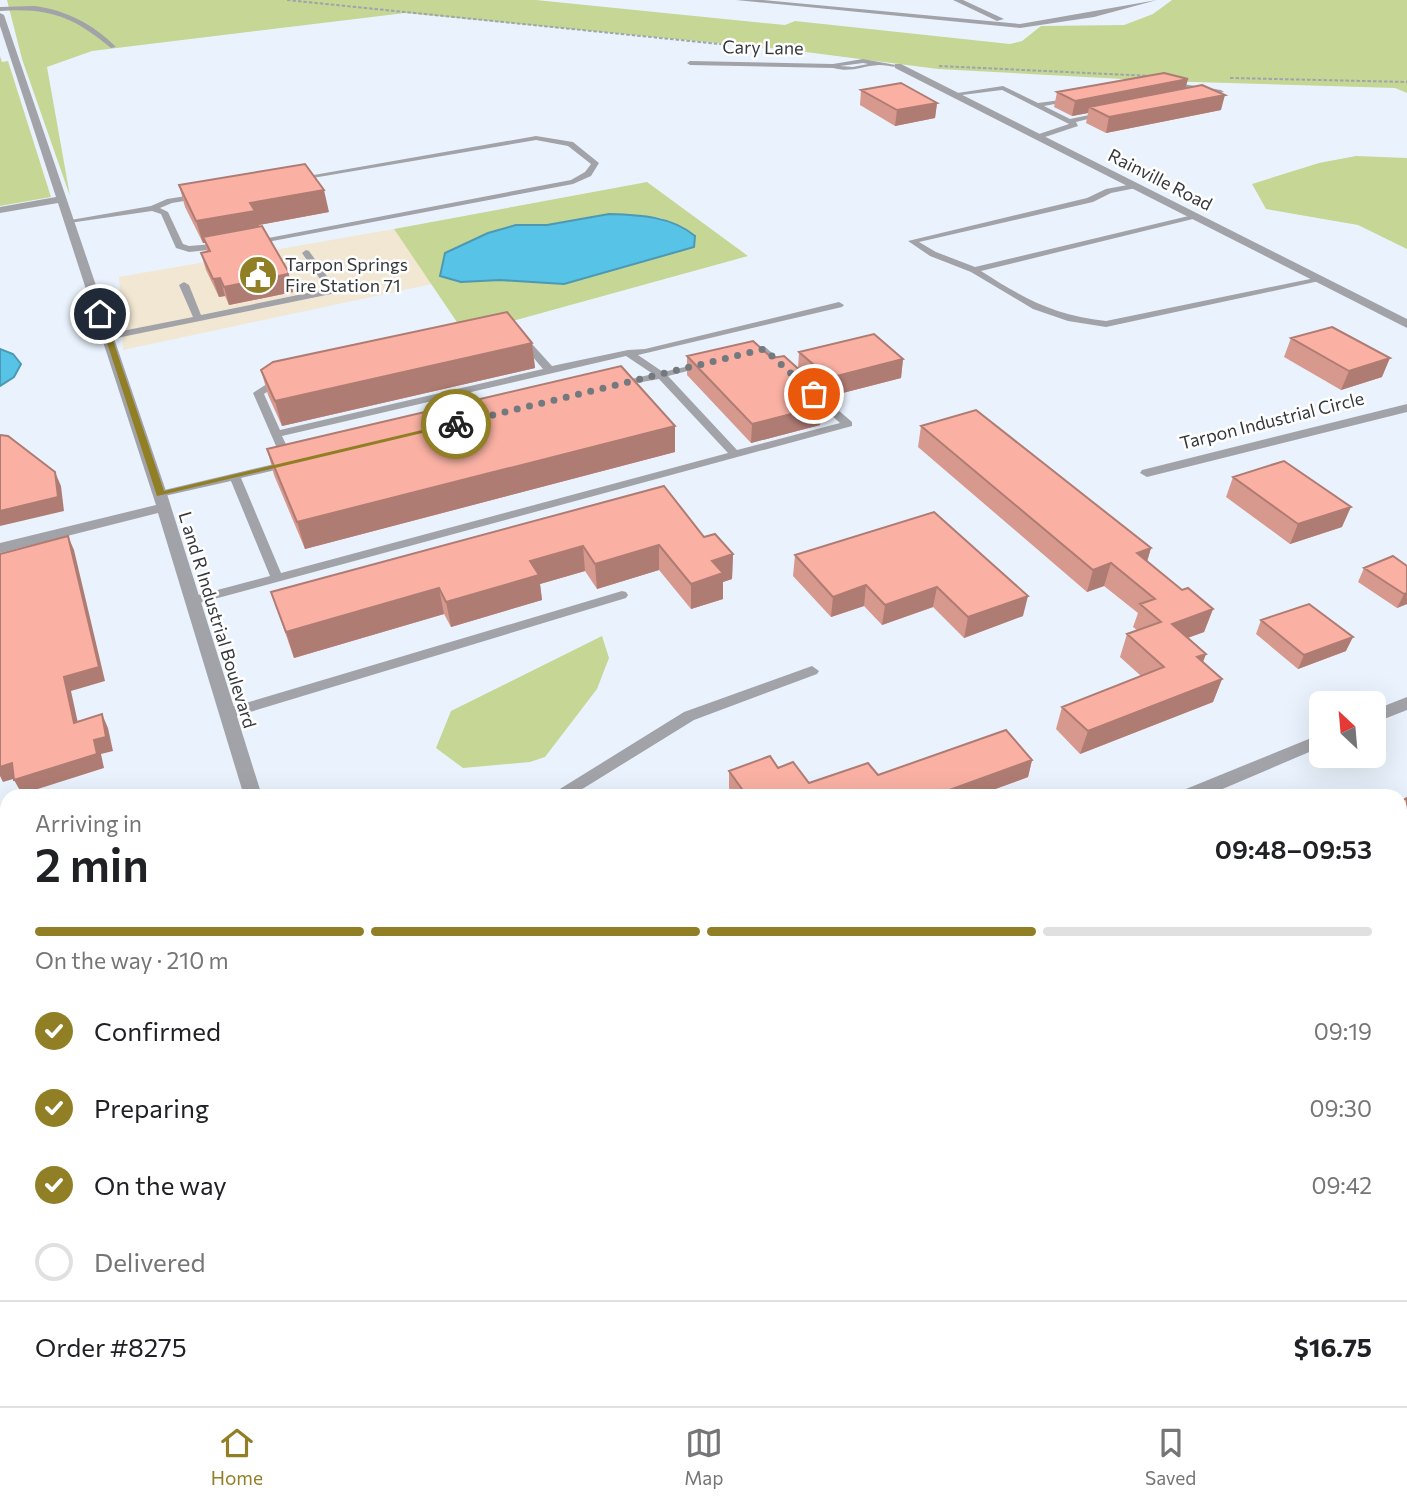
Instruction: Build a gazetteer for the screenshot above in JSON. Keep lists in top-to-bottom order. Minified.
{"streets":{"street":["Rainville Road","Tarpon Industrial Circle","L and R Industrial Boulevard"],"lane":["Cary Lane"]},"crossings":[["Cary Lane","Rainville Road"]],"places":{"public building":["Tarpon Springs Fire Station 71"]},"north":"top left","page":{"heading":["2 min","Arriving in","09:48–09:53"],"panel":["Order #8275","$16.75"],"bar":"On the way · 210 m","list":[["Confirmed","09:19"],["Preparing","09:30"],["On the way","09:42"],"Delivered"],"tabs":["Home","Map","Saved"]}}
